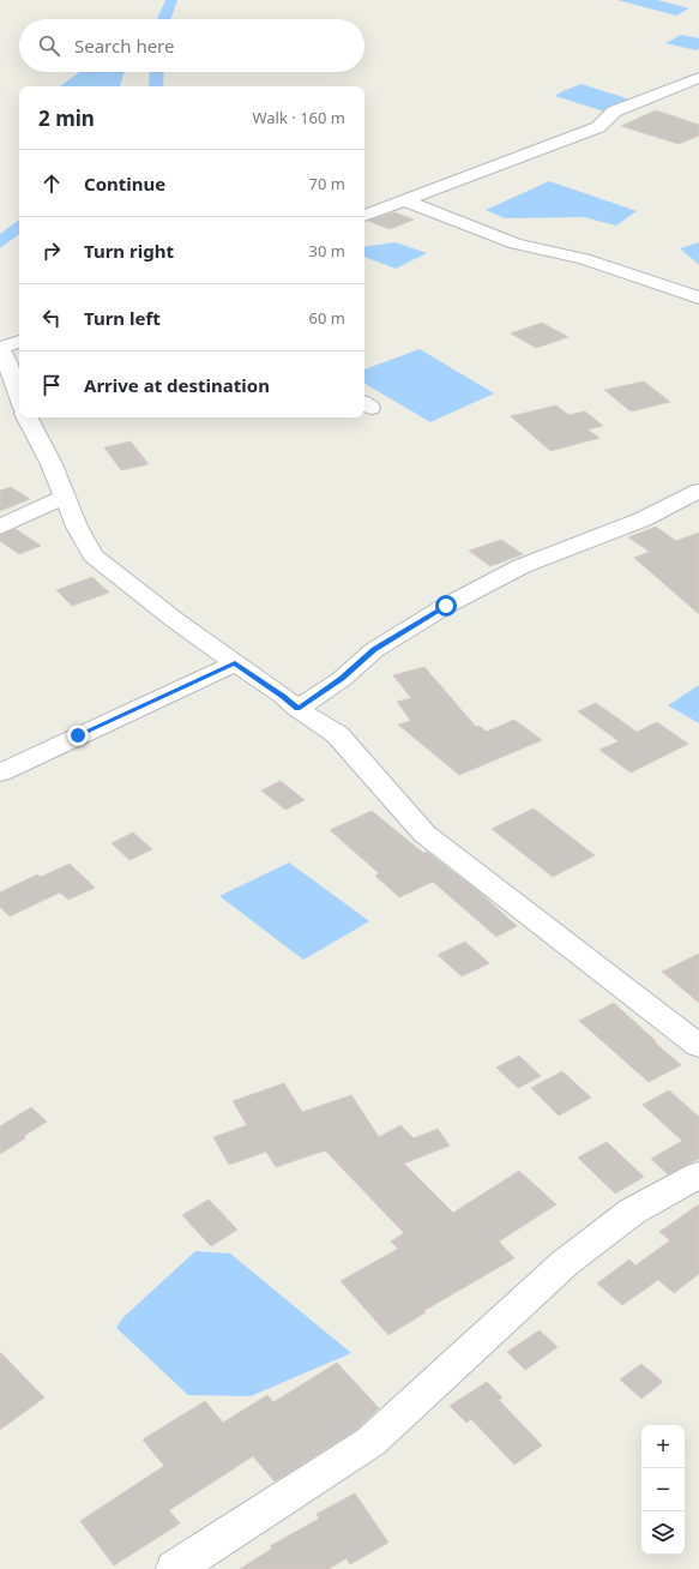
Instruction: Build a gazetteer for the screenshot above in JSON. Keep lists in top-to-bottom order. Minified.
{"page":{"search":"Search here","heading":["2 min","Walk · 160 m"],"list":[["Continue","70 m"],["Turn right","30 m"],["Turn left","60 m"],"Arrive at destination"],"map_buttons":["+","−"]}}
